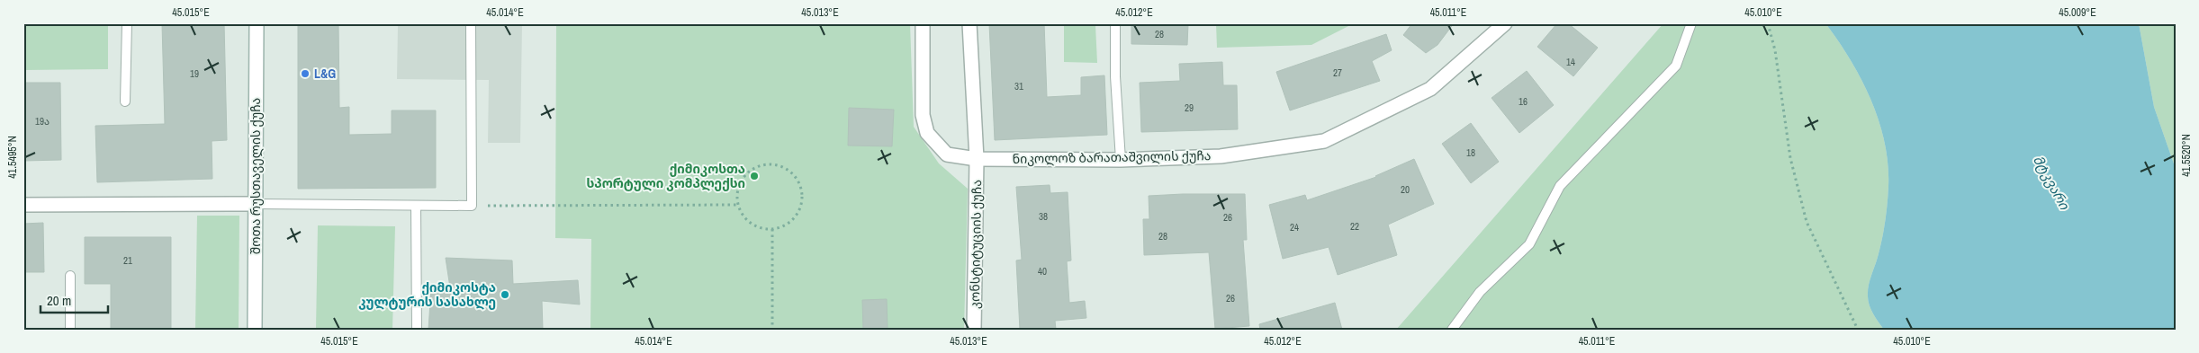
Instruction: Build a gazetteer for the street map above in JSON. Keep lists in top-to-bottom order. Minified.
{"streets":{"street":["ნიკოლოზ ბარათაშვილის ქუჩა","შოთა რუსთაველის ქუჩა","კონსტიტუციის ქუჩა"]},"crossings":[["ნიკოლოზ ბარათაშვილის ქუჩა","კონსტიტუციის ქუჩა"]],"water":["მტკვარი"],"places":["L&G","ქიმიკოსთა სპორტული კომპლექსი","ქიმიკოსტა კულტურის სასახლე"],"house_numbers":["28","14","27","19","31","16","29","19ა","18","20","38","26","22","24","28","21","40","26"],"scale_bar":"20 m","coordinates":["45.015°E","45.014°E","45.013°E","45.012°E","45.011°E","45.010°E","45.009°E","41.5520°N","41.5495°N"]}
